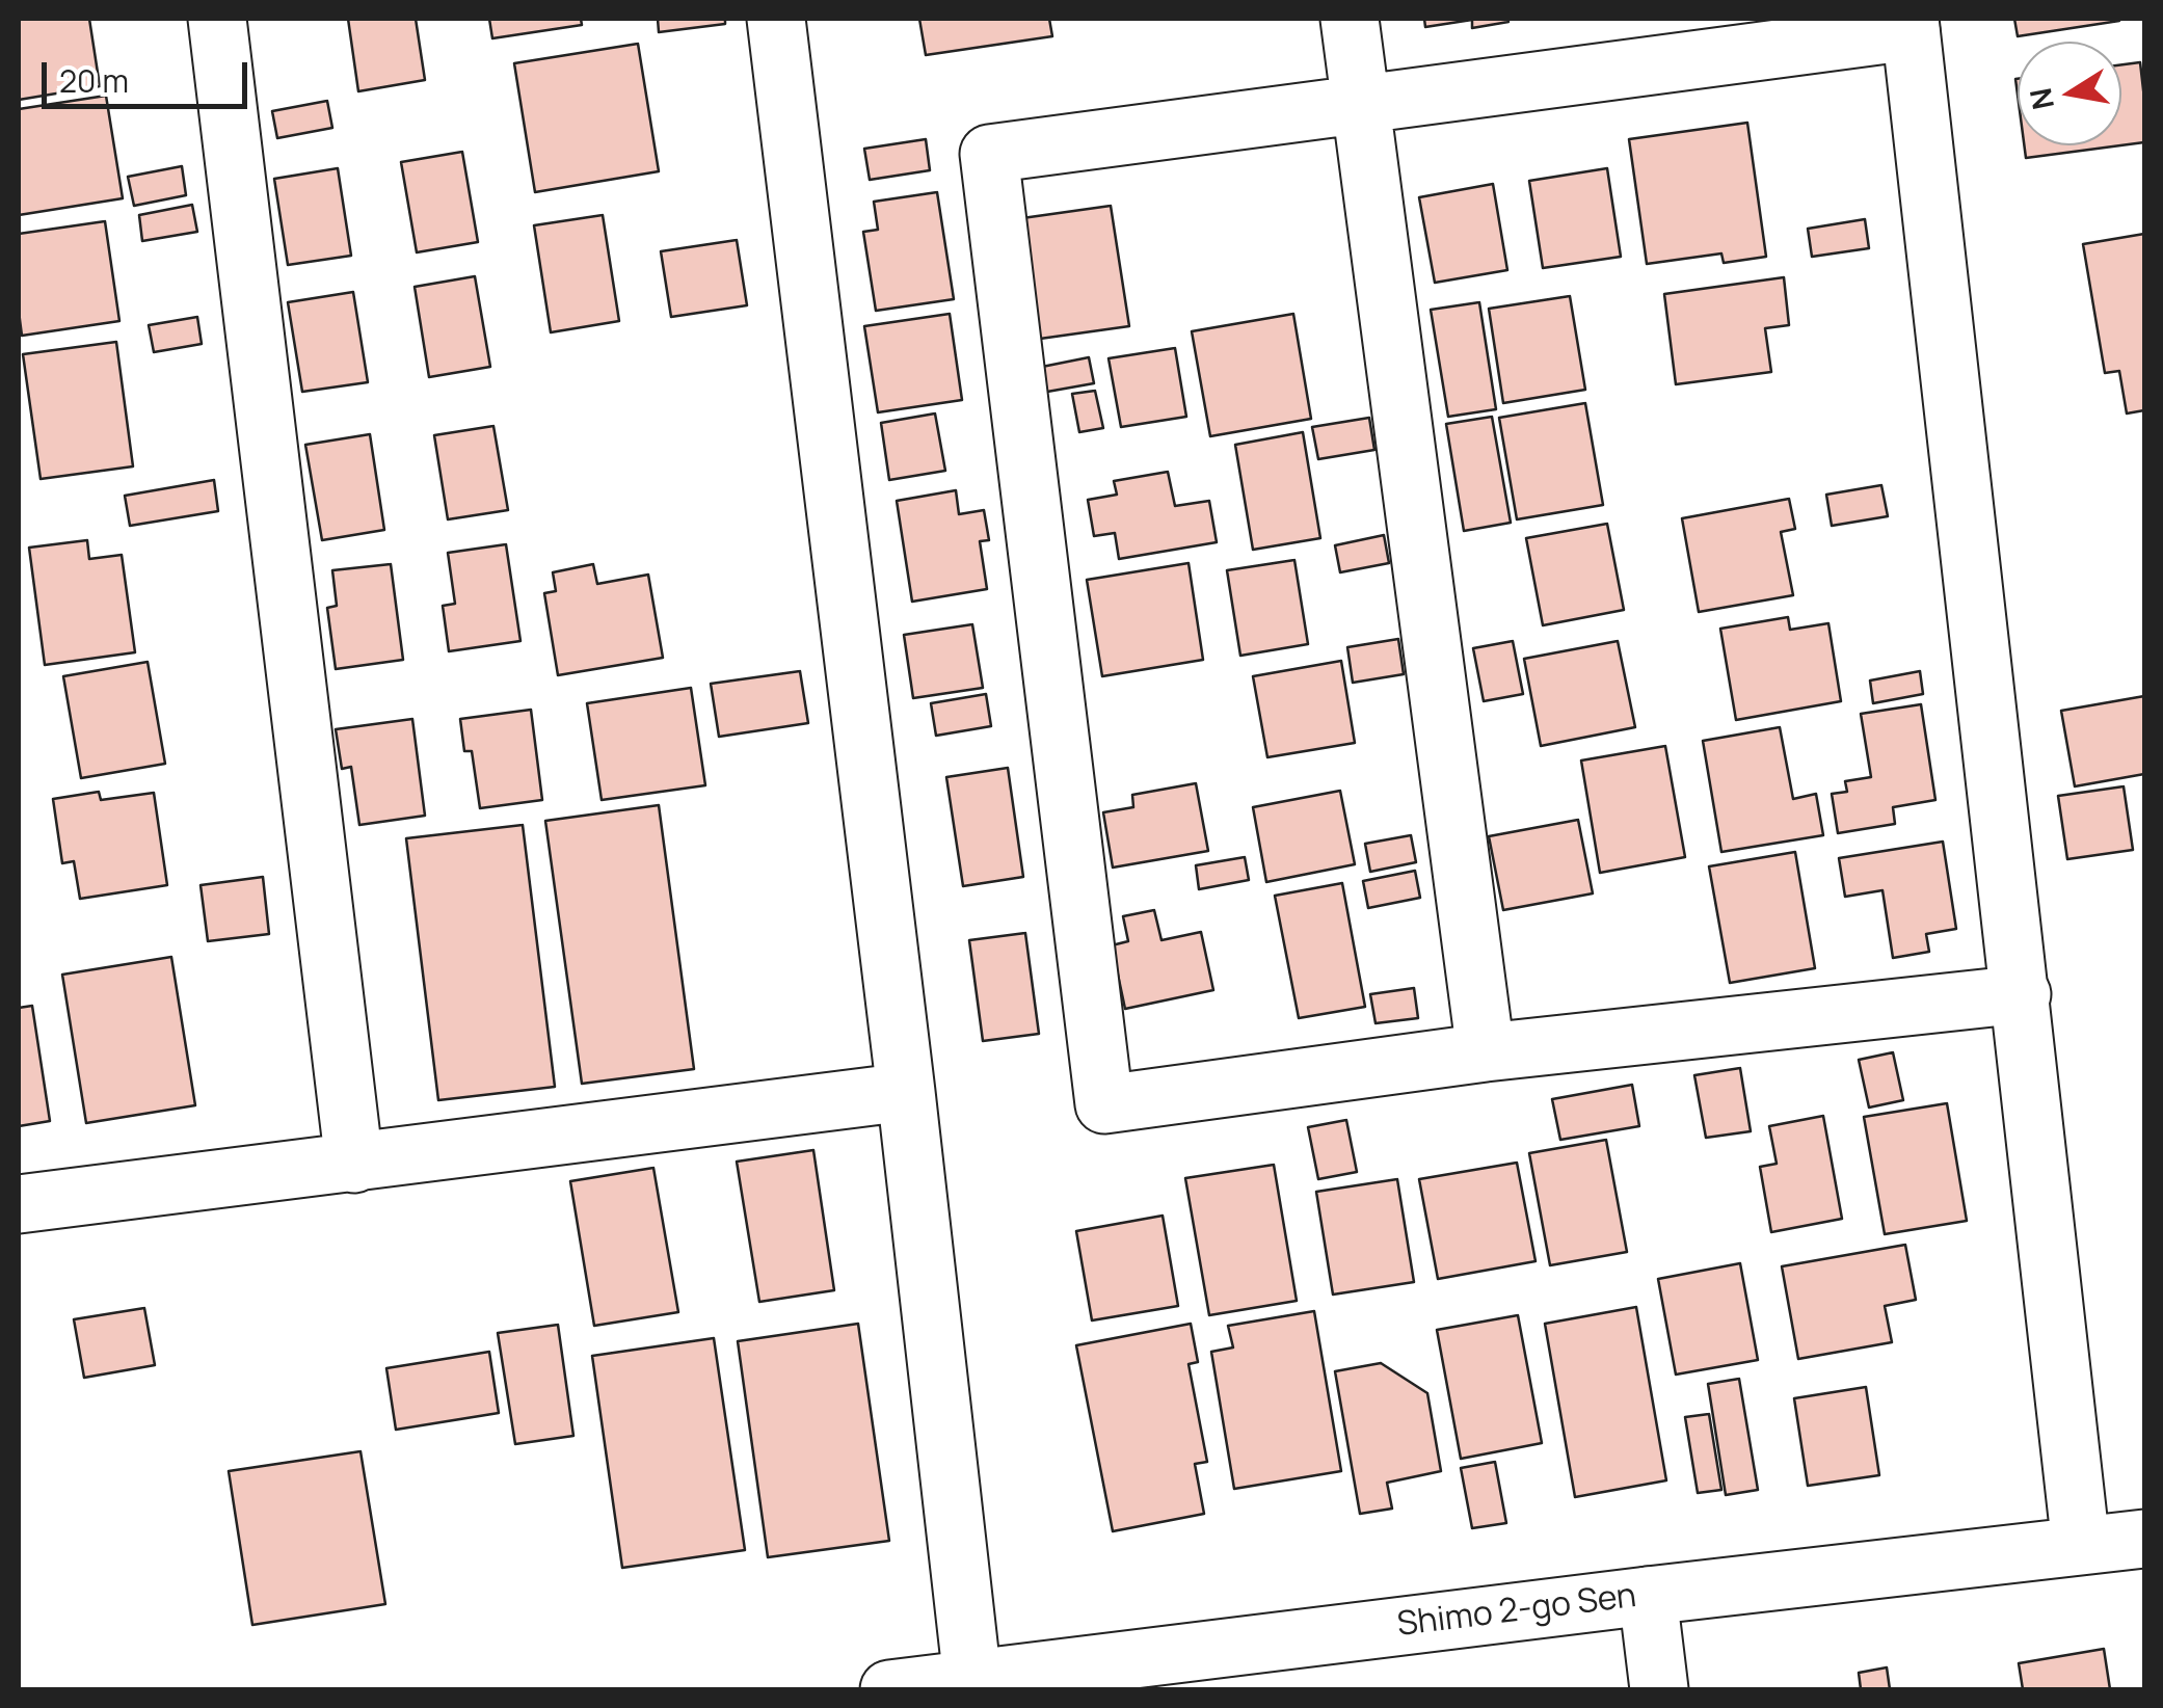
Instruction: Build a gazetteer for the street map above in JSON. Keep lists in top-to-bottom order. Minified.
{"streets":{"street":["Shimo 2-go Sen"]},"scale_bar":"20 m","north":"left"}
